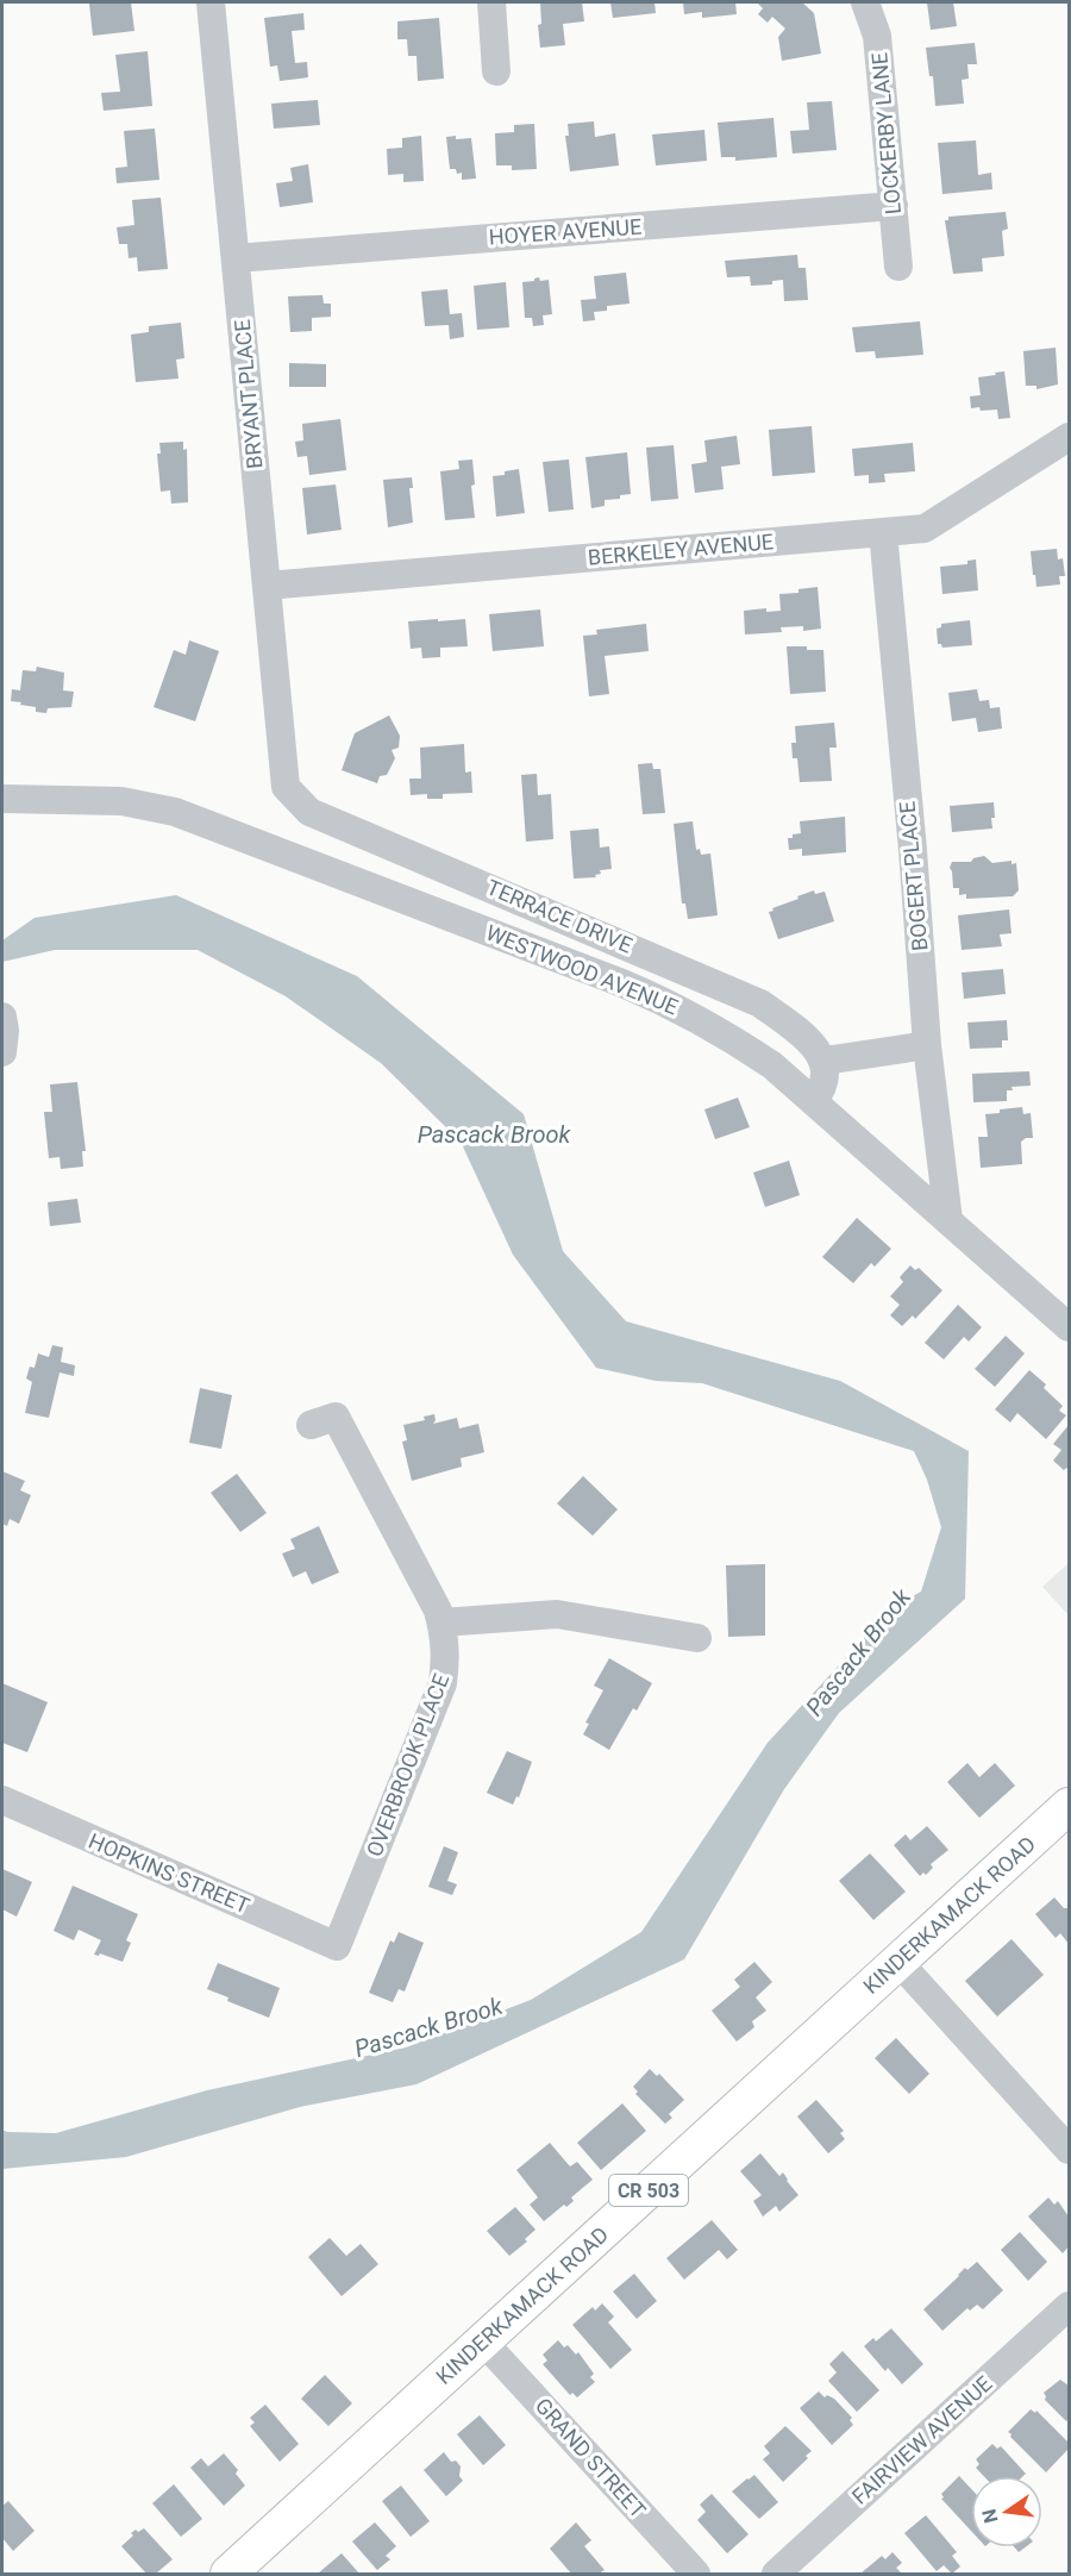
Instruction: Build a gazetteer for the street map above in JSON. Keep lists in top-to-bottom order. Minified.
{"streets":{"main road":["KINDERKAMACK ROAD","CR 503"],"street":["LOCKERBY LANE","HOYER AVENUE","BRYANT PLACE","BERKELEY AVENUE","BOGERT PLACE","TERRACE DRIVE","WESTWOOD AVENUE","OVERBROOK PLACE","HOPKINS STREET","FAIRVIEW AVENUE","GRAND STREET"]},"crossings":[["LOCKERBY LANE","HOYER AVENUE"],["HOYER AVENUE","BRYANT PLACE"],["BRYANT PLACE","BERKELEY AVENUE"],["BRYANT PLACE","TERRACE DRIVE"],["BERKELEY AVENUE","BOGERT PLACE"],["BOGERT PLACE","WESTWOOD AVENUE"],["OVERBROOK PLACE","HOPKINS STREET"],["KINDERKAMACK ROAD","GRAND STREET"]],"water":["Pascack Brook"],"north":"left"}
